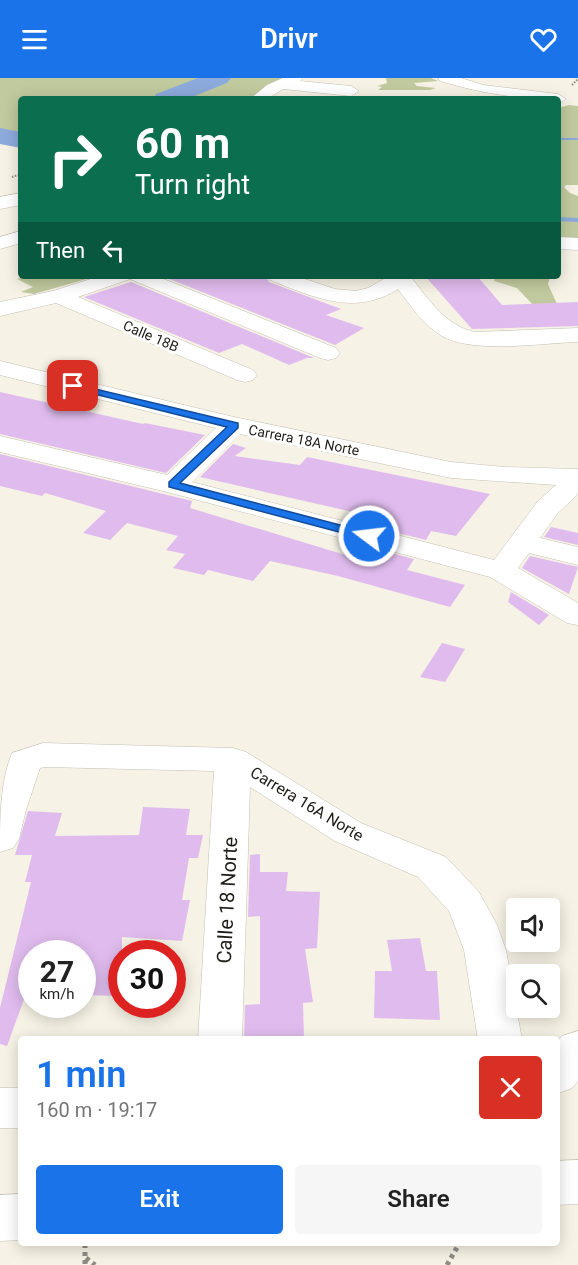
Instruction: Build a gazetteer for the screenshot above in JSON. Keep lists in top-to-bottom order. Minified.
{"streets":{"street":["Calle 18B","Carrera 18A Norte","Carrera 16A Norte","Calle 18 Norte"]},"crossings":[["Carrera 16A Norte","Calle 18 Norte"]],"page":{"header":"Drivr","turn":["60 m","Turn right"],"then":"Then","speed":"27 km/h","limit":"30","heading":["1 min","160 m · 19:17"],"buttons":["Exit","Share"]}}
